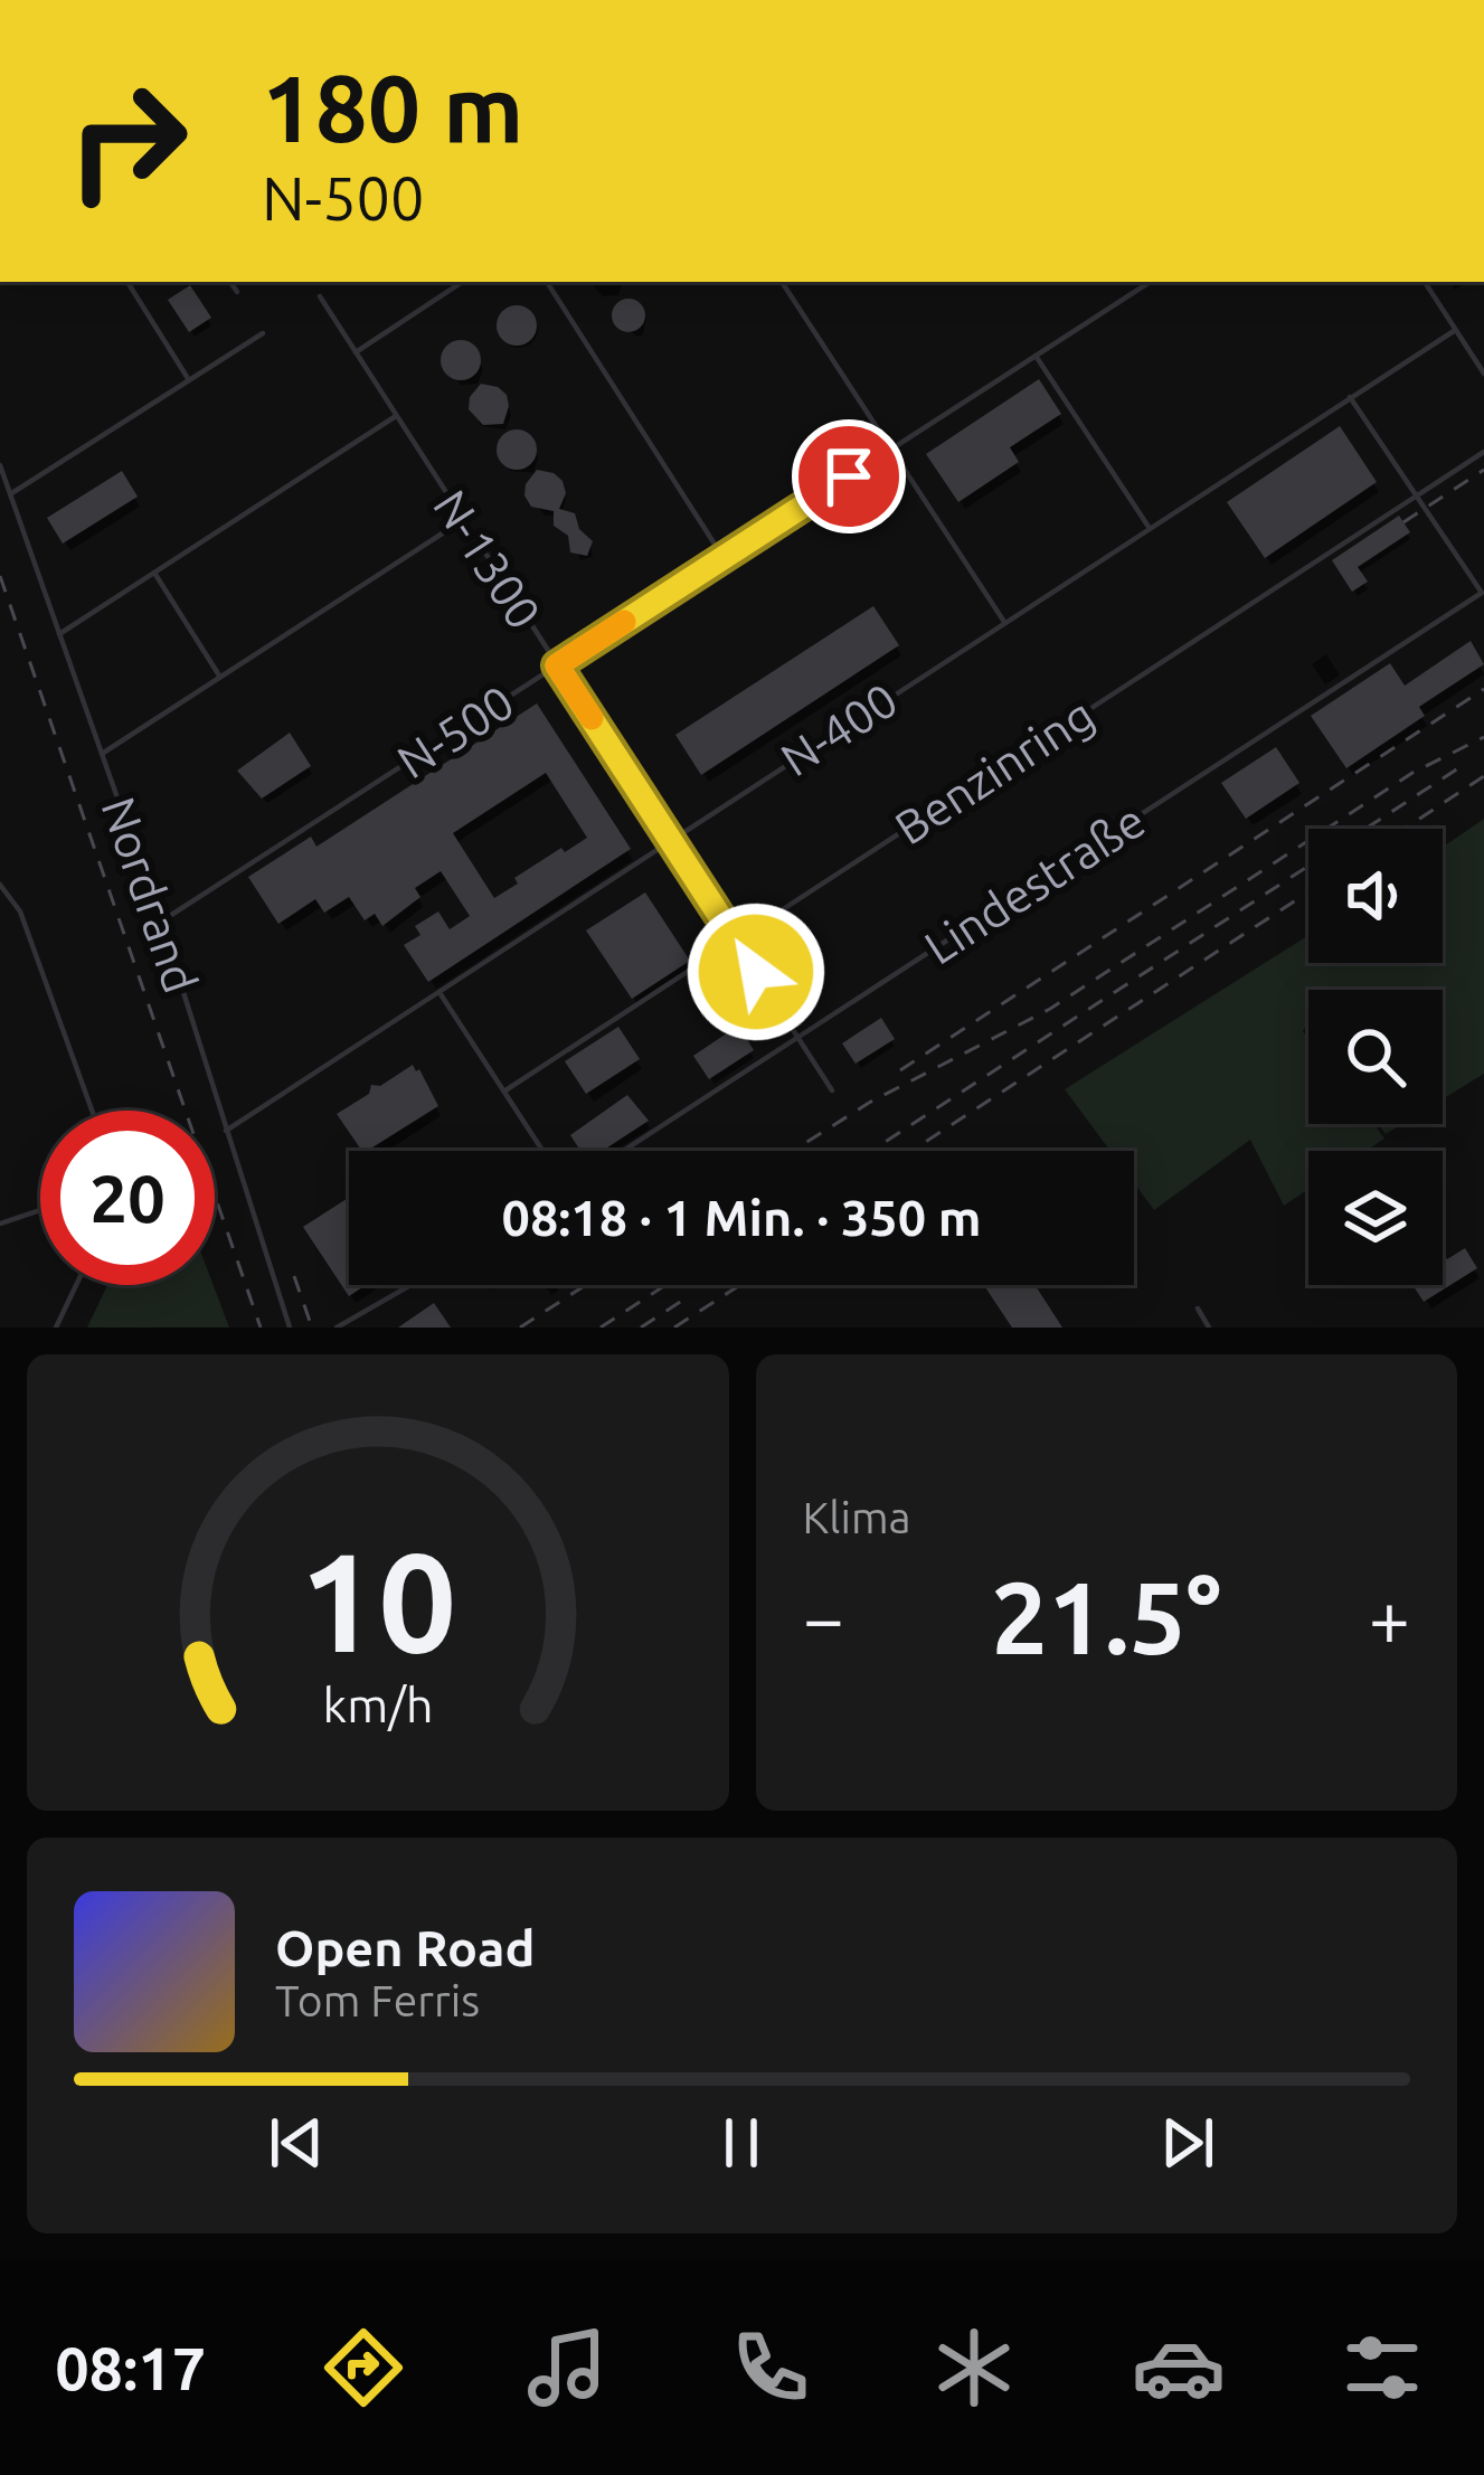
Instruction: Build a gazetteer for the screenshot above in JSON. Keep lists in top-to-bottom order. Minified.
{"streets":{"lane":["N-1300","N-400","N-500","Benzinring","Lindestraße","Nordrand"]},"crossings":[["N-1300","N-400"],["N-1300","N-500"],["N-1300","Benzinring"],["N-1300","Lindestraße"],["N-400","Nordrand"],["N-500","Nordrand"]],"page":{"turn":["180 m","N-500"],"limit":"20","trip":"08:18 · 1 Min. · 350 m","tile":"Klima","heat":["−","21.5°","+"],"song":["Open Road","Tom Ferris"],"tabs":"08:17","gauge":["10","km/h"]}}
